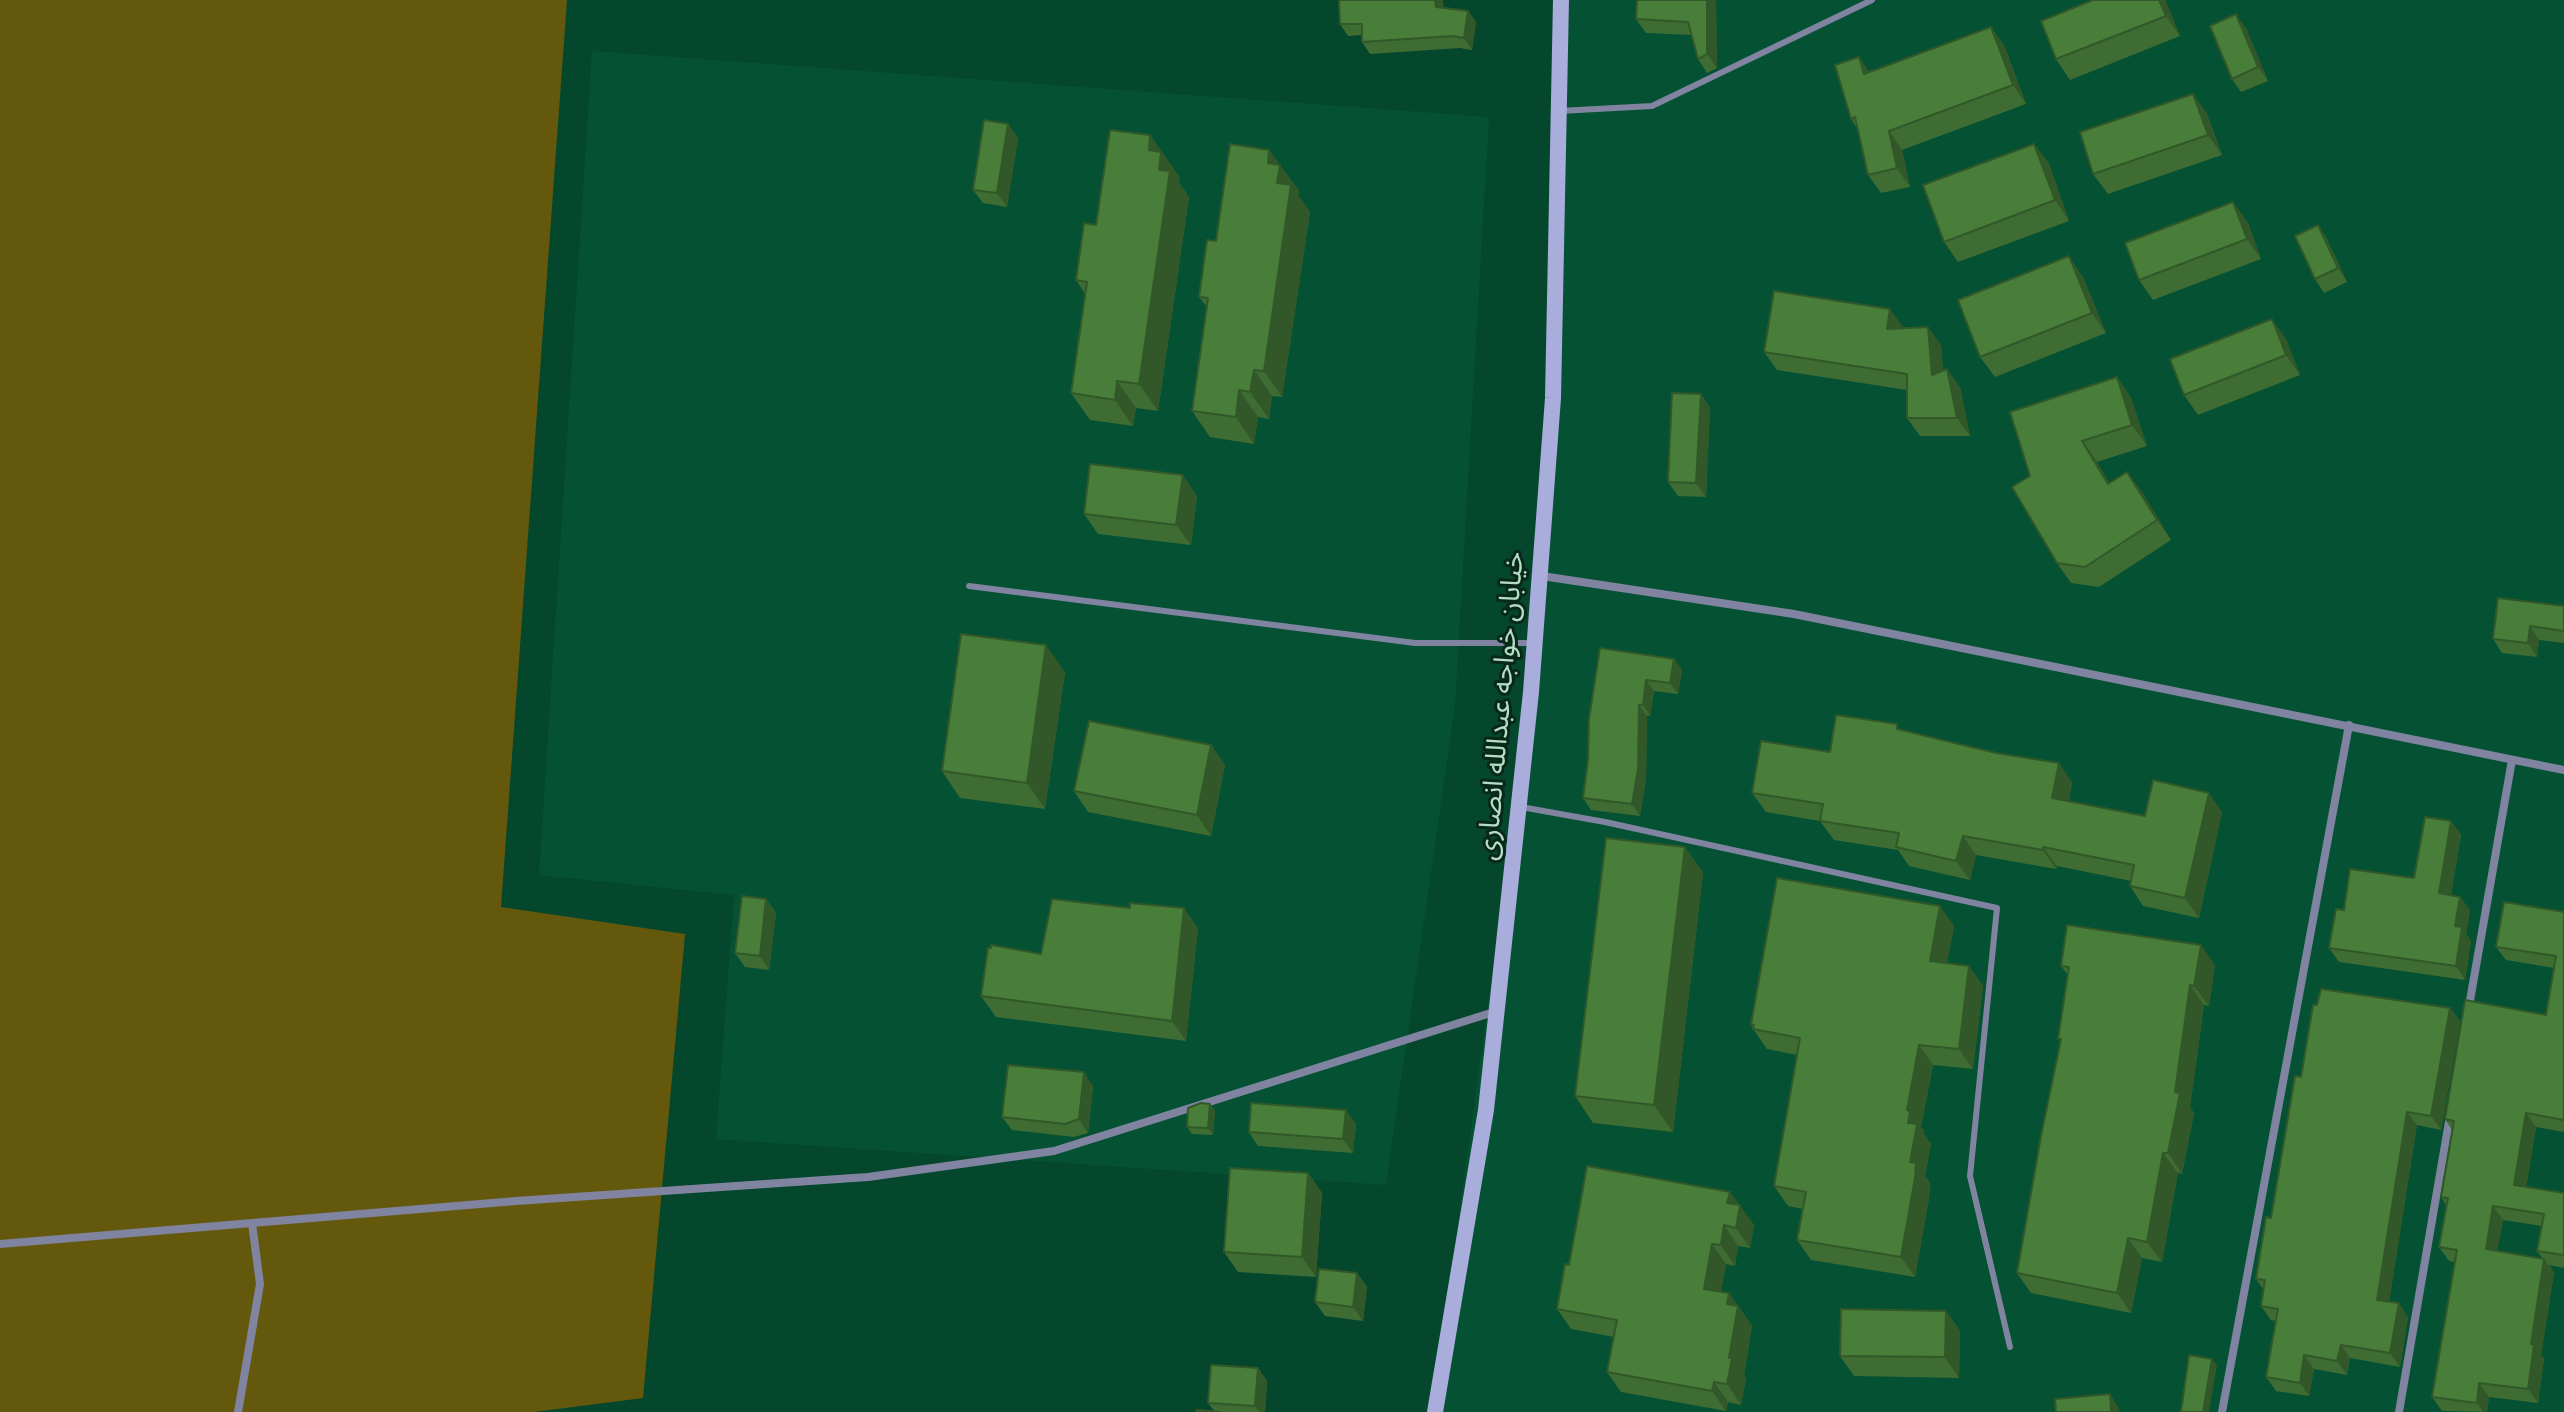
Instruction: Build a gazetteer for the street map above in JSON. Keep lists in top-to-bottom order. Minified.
{"streets":{"street":["خیابان خواجه عبدالله انصاری"]}}
